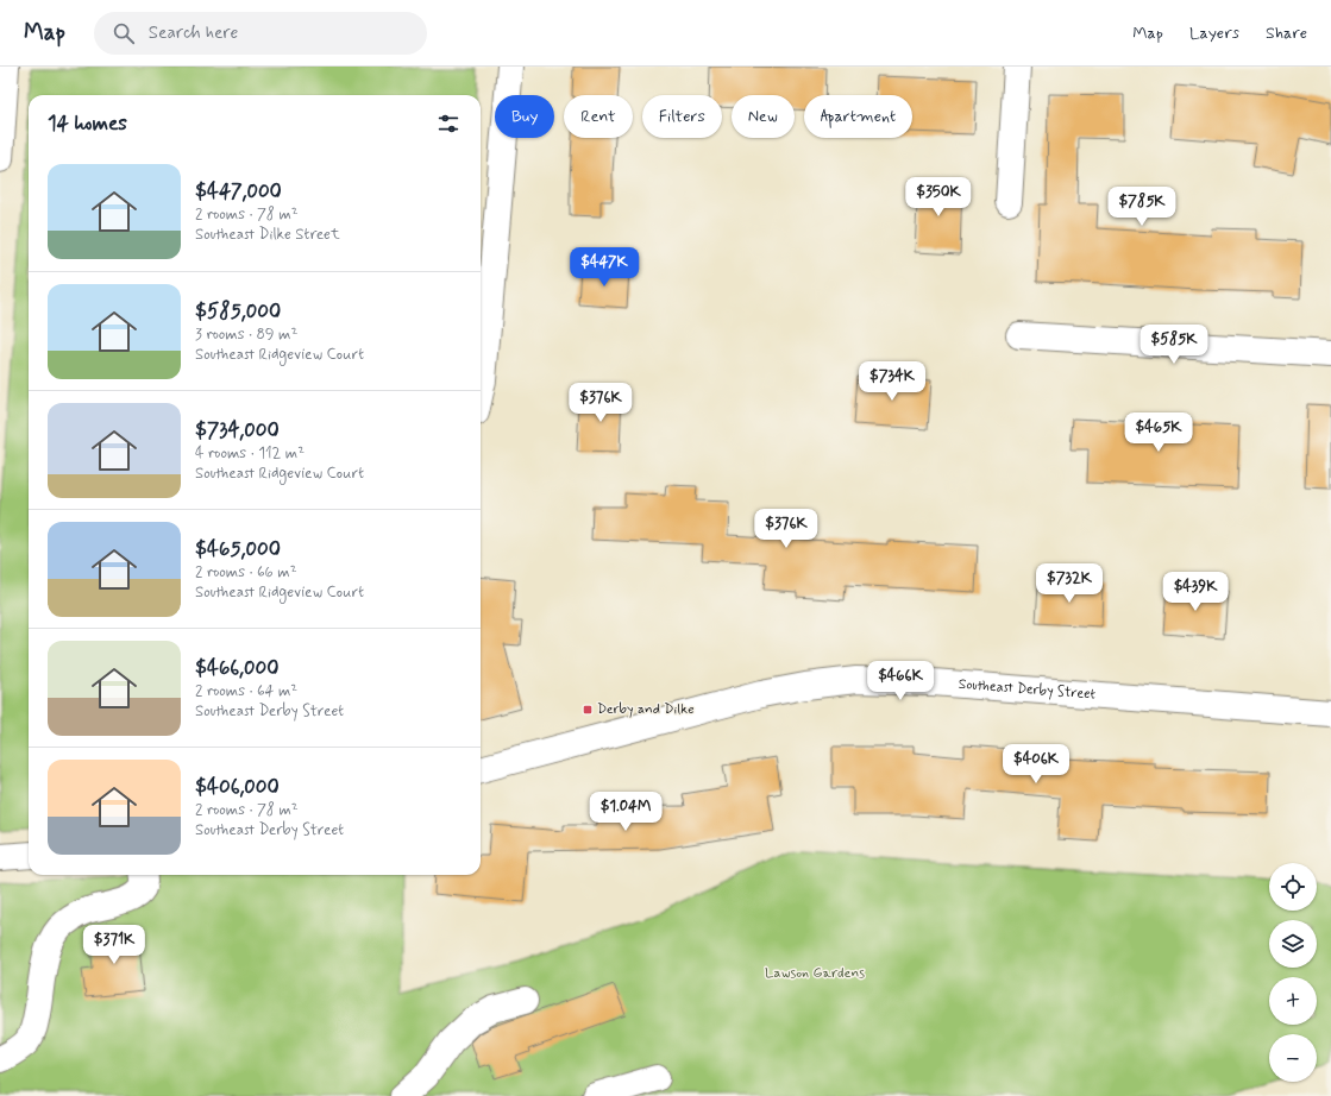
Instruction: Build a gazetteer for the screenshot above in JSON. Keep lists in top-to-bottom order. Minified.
{"streets":{"street":["Southeast Derby Street"]},"parks":["Lawson Gardens"],"places":{"transit":["Derby and Dilke"]},"page":{"header":"Map","search":"Search here","nav":["Map","Layers","Share"],"chip":["Buy","Rent","Filters","New","Apartment"],"heading":"14 homes","list":[{"name":"$447,000","note":"2 rooms · 78 m² · Southeast Dilke Street"},{"name":"$585,000","note":"3 rooms · 89 m² · Southeast Ridgeview Court"},{"name":"$734,000","note":"4 rooms · 112 m² · Southeast Ridgeview Court"},{"name":"$465,000","note":"2 rooms · 66 m² · Southeast Ridgeview Court"},{"name":"$466,000","note":"2 rooms · 64 m² · Southeast Derby Street"},{"name":"$406,000","note":"2 rooms · 78 m² · Southeast Derby Street"}],"price":["$350K","$785K","$447K","$585K","$734K","$376K","$465K","$376K","$732K","$439K","$466K","$406K","$1.04M","$371K"],"map_buttons":["+","−"]}}
